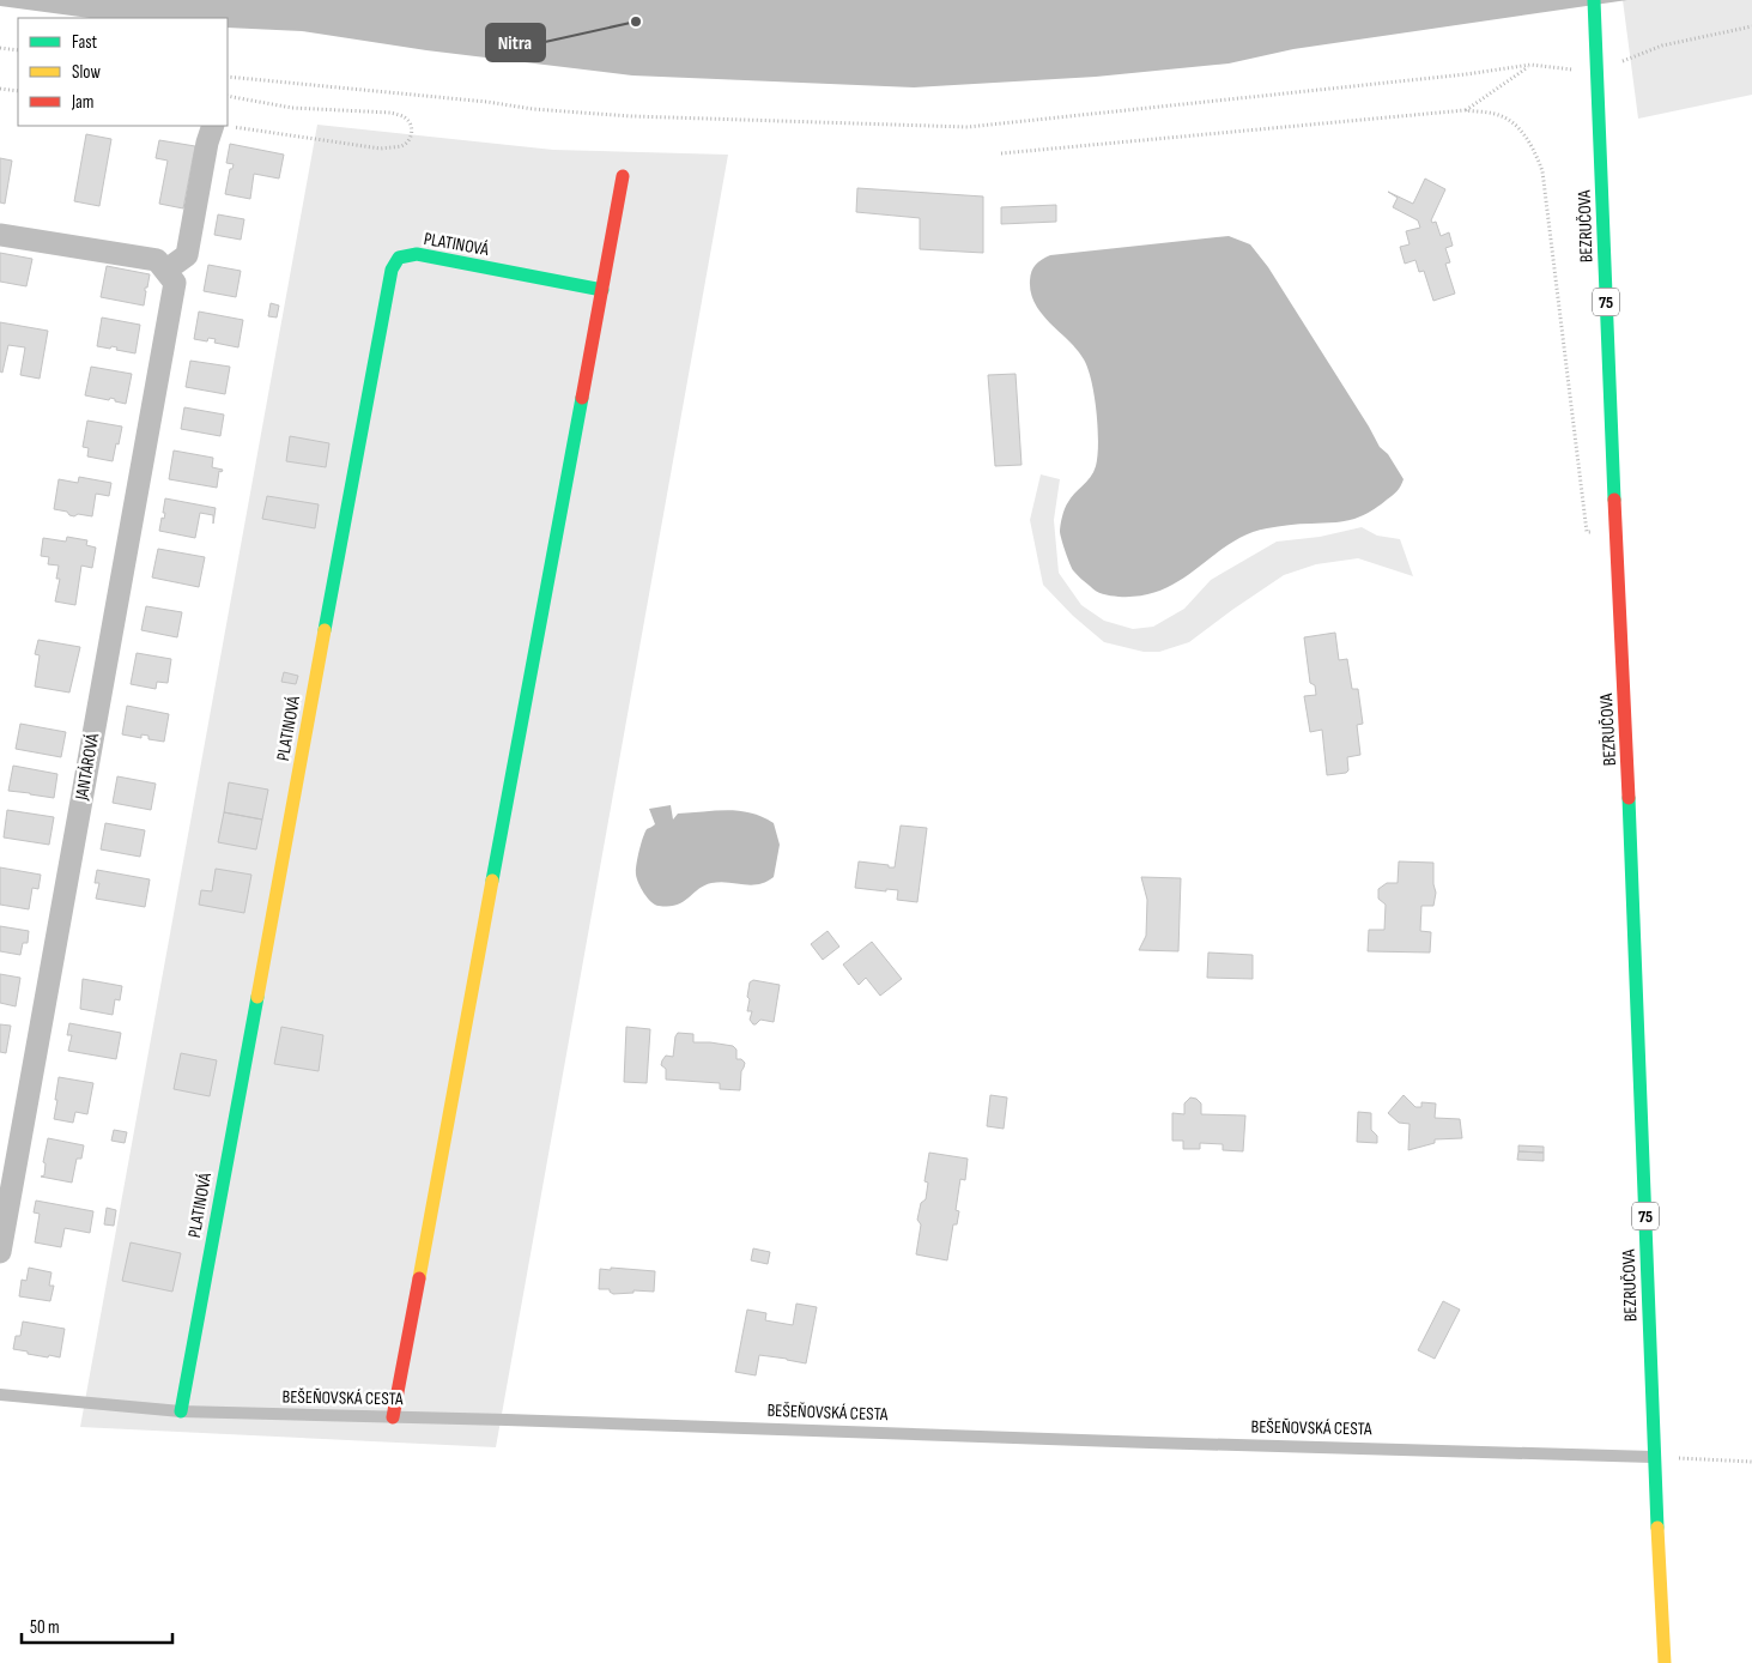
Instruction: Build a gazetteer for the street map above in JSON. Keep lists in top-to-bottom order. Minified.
{"streets":{"street":["BEZRUČOVA","PLATINOVÁ","75","JANTÁROVÁ"],"lane":["BEŠEŇOVSKÁ CESTA"]},"crossings":[["BEZRUČOVA","75"],["BEZRUČOVA","BEŠEŇOVSKÁ CESTA"],["PLATINOVÁ","BEŠEŇOVSKÁ CESTA"],["75","BEŠEŇOVSKÁ CESTA"]],"places":["Nitra"],"legend":["Fast","Slow","Jam"],"scale_bar":"50 m"}
